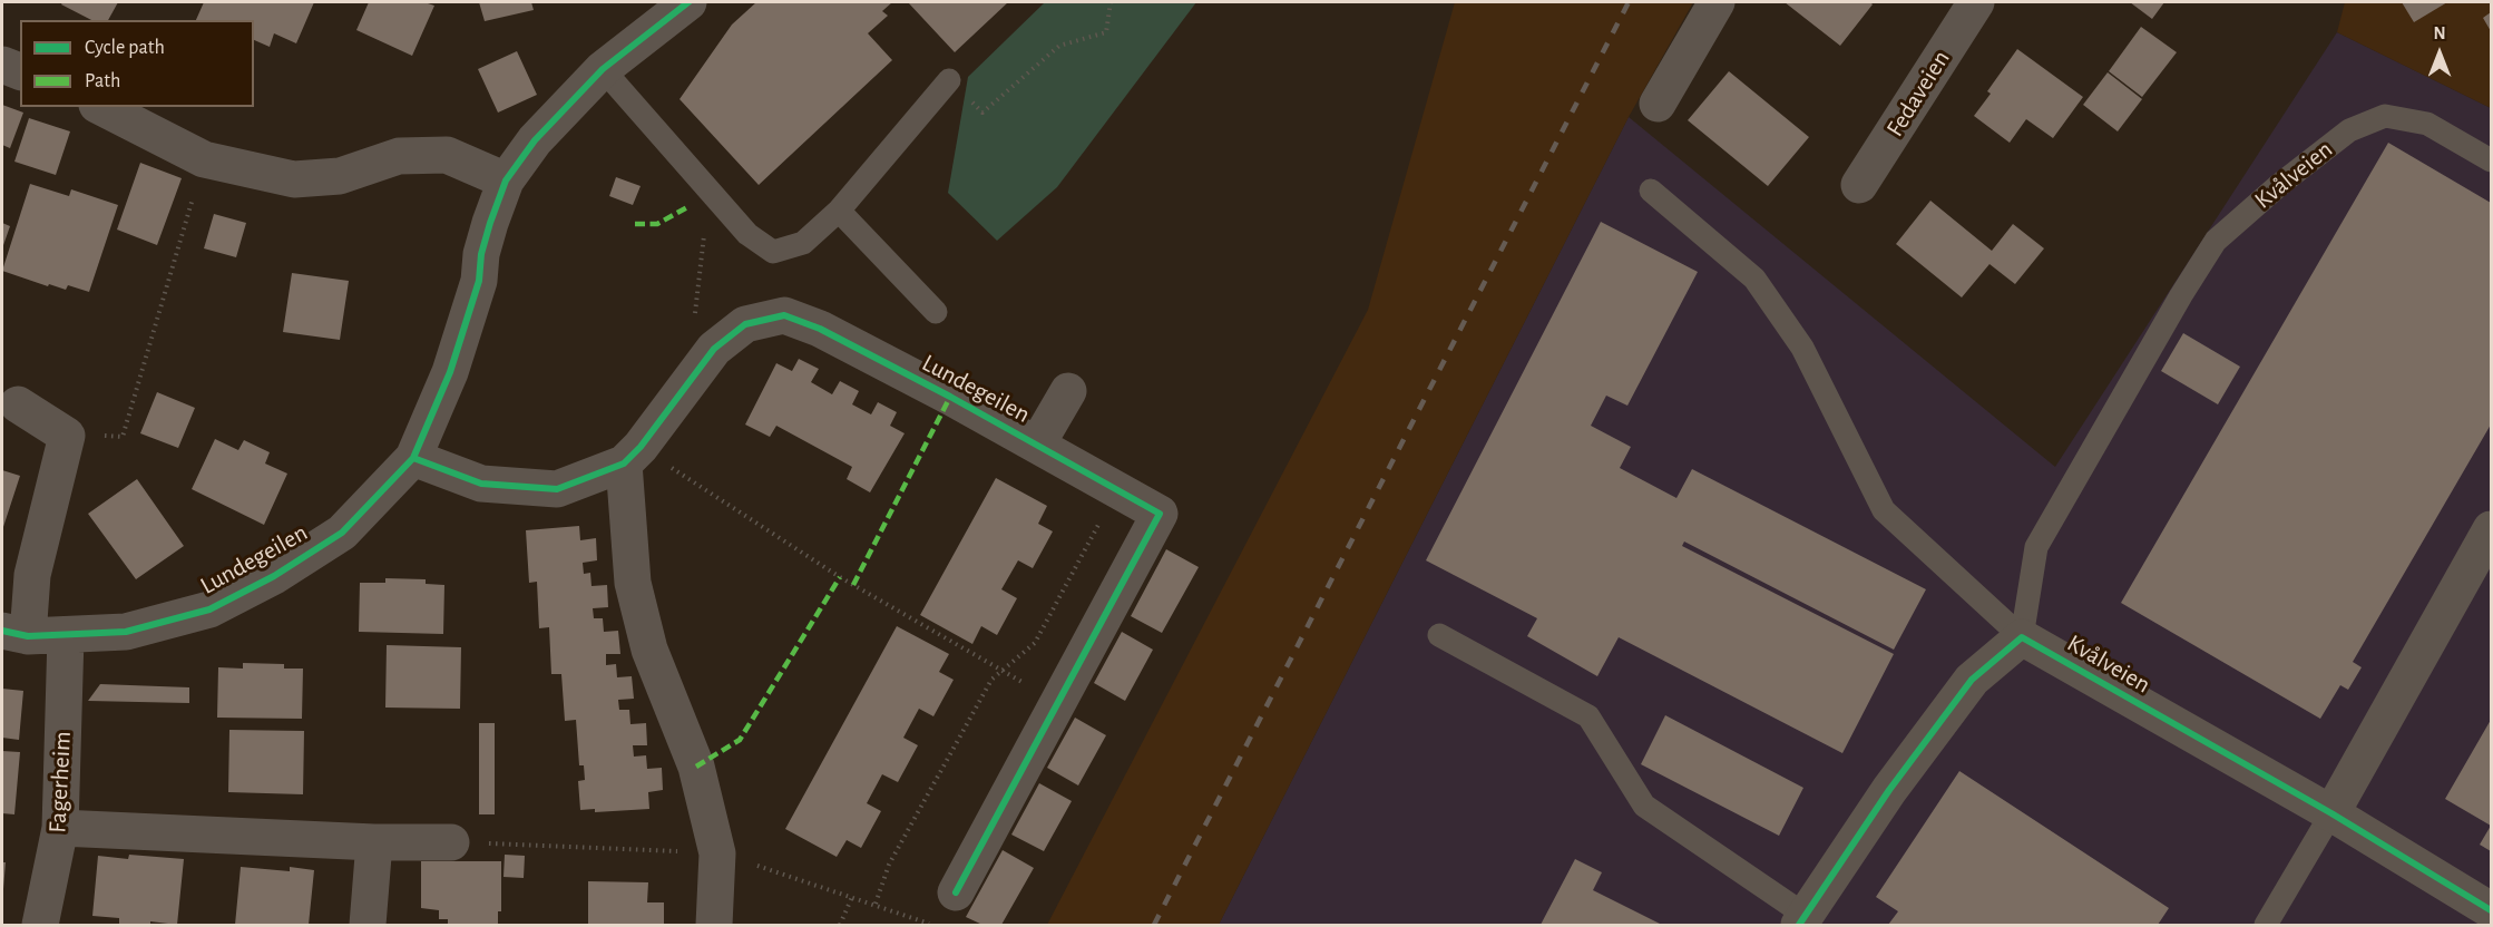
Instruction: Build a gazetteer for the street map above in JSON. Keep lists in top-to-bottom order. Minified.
{"streets":{"street":["Fedaveien","Kvålveien","Lundegeilen","Fagerheim"]},"crossings":[["Lundegeilen","Fagerheim"]],"legend":["Cycle path","Path"],"north":"top"}
